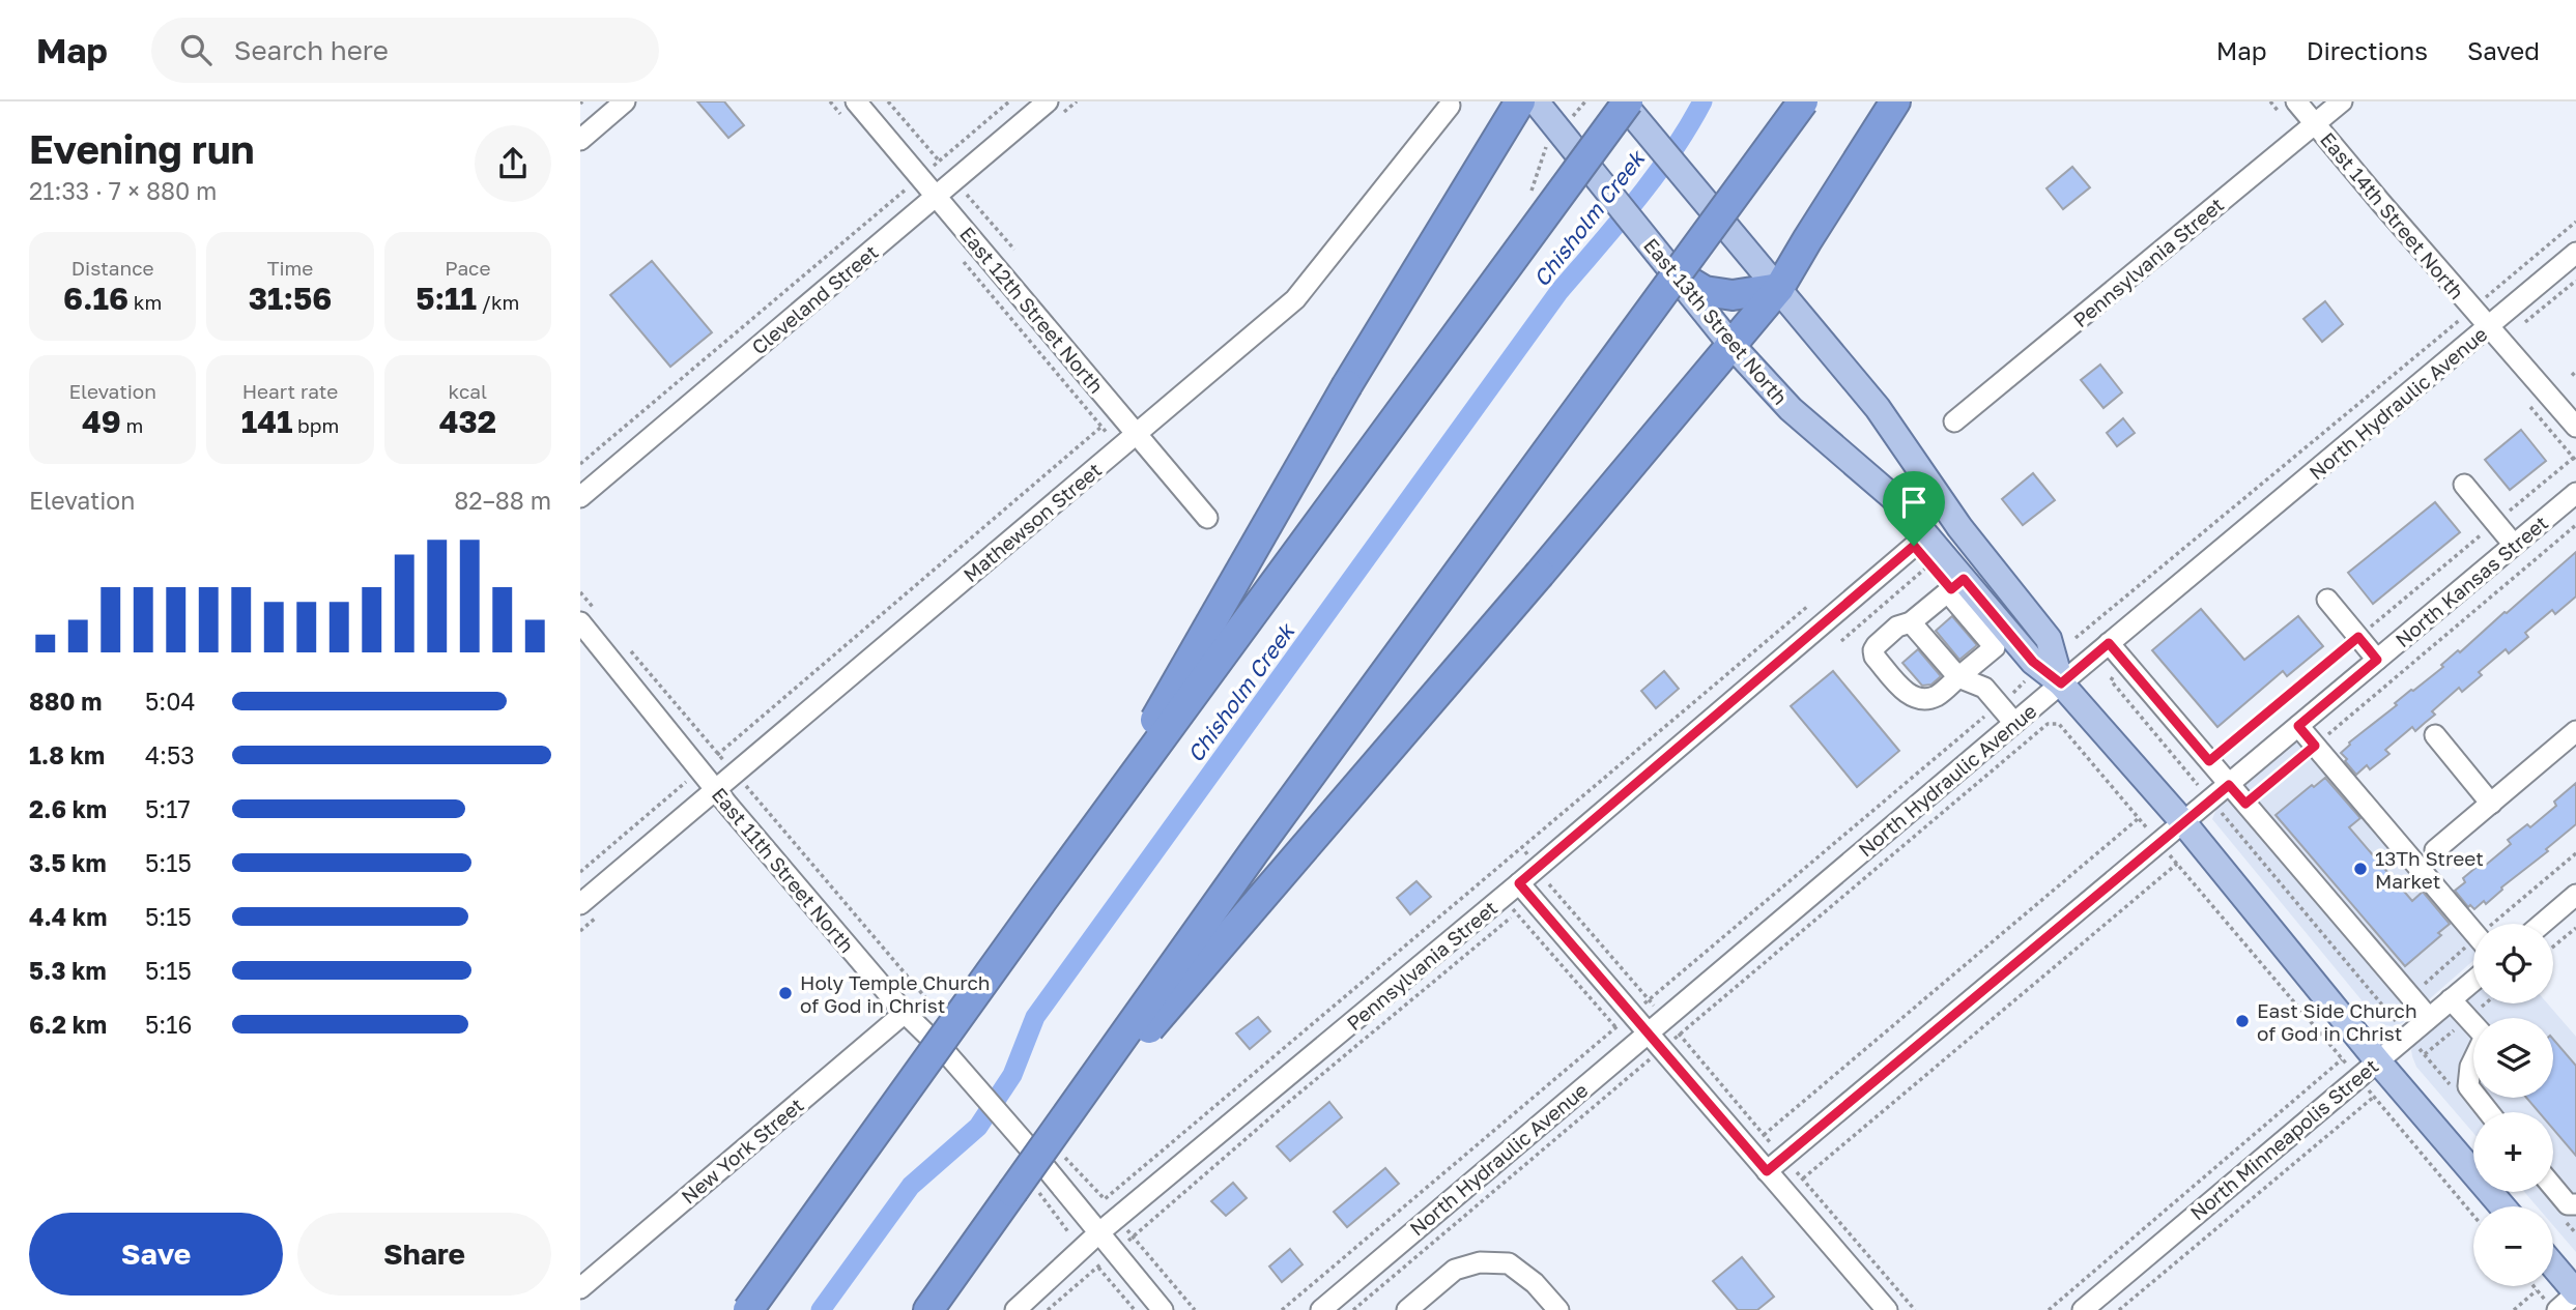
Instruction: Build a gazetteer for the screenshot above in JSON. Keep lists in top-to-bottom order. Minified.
{"streets":{"main road":["East 13th Street North"],"street":["East 14th Street North","Pennsylvania Street","Cleveland Street","East 12th Street North","North Hydraulic Avenue","Mathewson Street","North Kansas Street","East 11th Street North","North Minneapolis Street","New York Street"]},"crossings":[["East 14th Street North","Pennsylvania Street"],["East 14th Street North","North Hydraulic Avenue"],["Pennsylvania Street","East 13th Street North"],["Pennsylvania Street","East 11th Street North"],["Cleveland Street","East 12th Street North"],["East 12th Street North","Mathewson Street"],["East 13th Street North","North Hydraulic Avenue"],["East 13th Street North","North Kansas Street"],["East 13th Street North","North Minneapolis Street"],["Mathewson Street","East 11th Street North"],["East 11th Street North","New York Street"]],"water":["Chisholm Creek"],"places":["13Th Street Market","Holy Temple Church of God in Christ","East Side Church of God in Christ"],"page":{"header":"Map","search":"Search here","nav":["Map","Directions","Saved"],"heading":["Evening run","21:33 · 7 × 880 m"],"stats":[["Distance","6.16 km"],["Time","31:56"],["Pace","5:11 /km"],["Elevation","49 m"],["Heart rate","141 bpm"],["kcal","432"]],"chart":["Elevation","82–88 m"],"list":[{"name":"880 m","note":"5:04"},{"name":"1.8 km","note":"4:53"},{"name":"2.6 km","note":"5:17"},{"name":"3.5 km","note":"5:15"},{"name":"4.4 km","note":"5:15"},{"name":"5.3 km","note":"5:15"},{"name":"6.2 km","note":"5:16"}],"map_buttons":["+","−"],"buttons":["Save","Share"]}}
